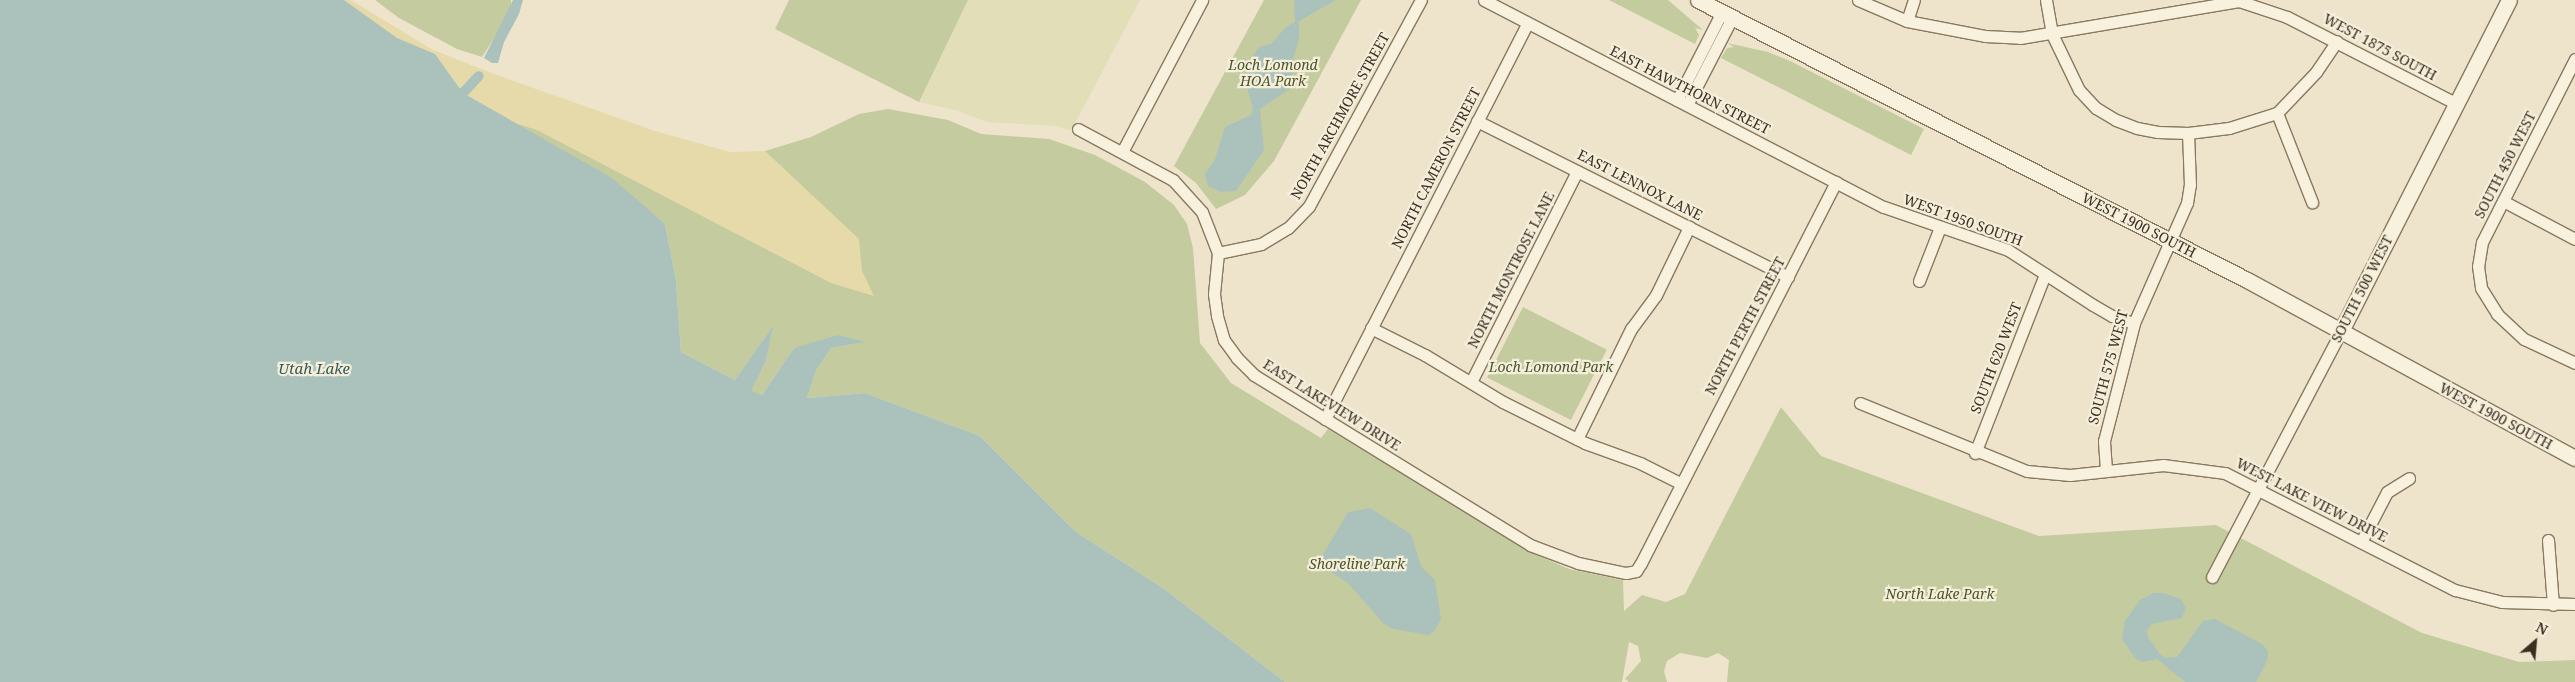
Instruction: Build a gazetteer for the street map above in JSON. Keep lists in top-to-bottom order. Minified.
{"streets":{"street":["WEST 1875 SOUTH","EAST HAWTHORN STREET","NORTH ARCHMORE STREET","SOUTH 450 WEST","NORTH CAMERON STREET","EAST LENNOX LANE","WEST 1950 SOUTH","WEST 1900 SOUTH","NORTH MONTROSE LANE","SOUTH 500 WEST","NORTH PERTH STREET","SOUTH 620 WEST","SOUTH 575 WEST","EAST LAKEVIEW DRIVE","WEST LAKE VIEW DRIVE"]},"crossings":[["WEST 1875 SOUTH","SOUTH 500 WEST"],["EAST HAWTHORN STREET","NORTH CAMERON STREET"],["EAST HAWTHORN STREET","WEST 1950 SOUTH"],["EAST HAWTHORN STREET","NORTH PERTH STREET"],["NORTH ARCHMORE STREET","EAST LAKEVIEW DRIVE"],["NORTH CAMERON STREET","EAST LENNOX LANE"],["NORTH CAMERON STREET","EAST LAKEVIEW DRIVE"],["EAST LENNOX LANE","NORTH MONTROSE LANE"],["EAST LENNOX LANE","NORTH PERTH STREET"],["WEST 1950 SOUTH","SOUTH 620 WEST"],["WEST 1950 SOUTH","SOUTH 575 WEST"],["WEST 1900 SOUTH","SOUTH 500 WEST"],["WEST 1900 SOUTH","SOUTH 575 WEST"],["SOUTH 500 WEST","WEST LAKE VIEW DRIVE"],["NORTH PERTH STREET","EAST LAKEVIEW DRIVE"],["SOUTH 620 WEST","WEST LAKE VIEW DRIVE"],["SOUTH 575 WEST","WEST LAKE VIEW DRIVE"]],"water":["Utah Lake"],"parks":["Loch Lomond HOA Park","Loch Lomond Park","Shoreline Park","North Lake Park"],"north":"top right"}
